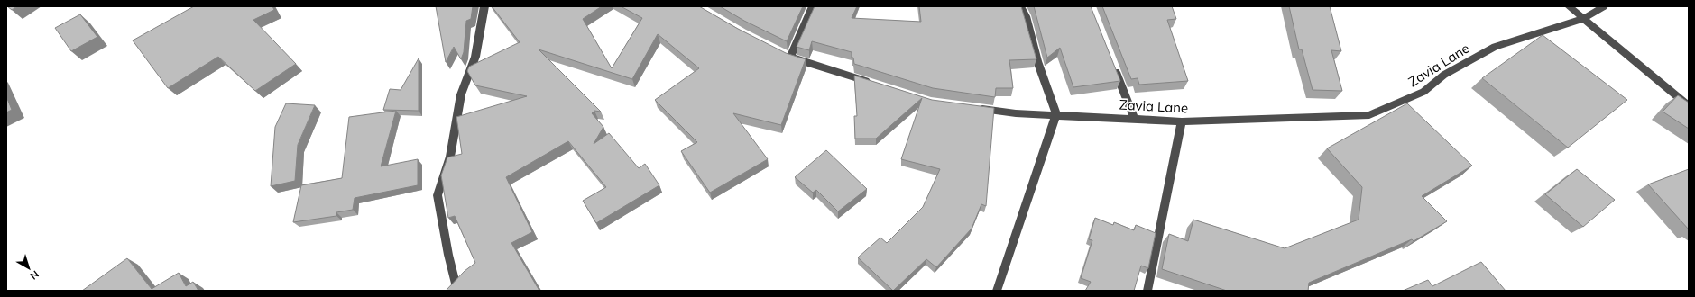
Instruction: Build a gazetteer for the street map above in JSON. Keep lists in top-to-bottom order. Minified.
{"streets":{"street":["Zavia Lane"]},"north":"bottom right"}
